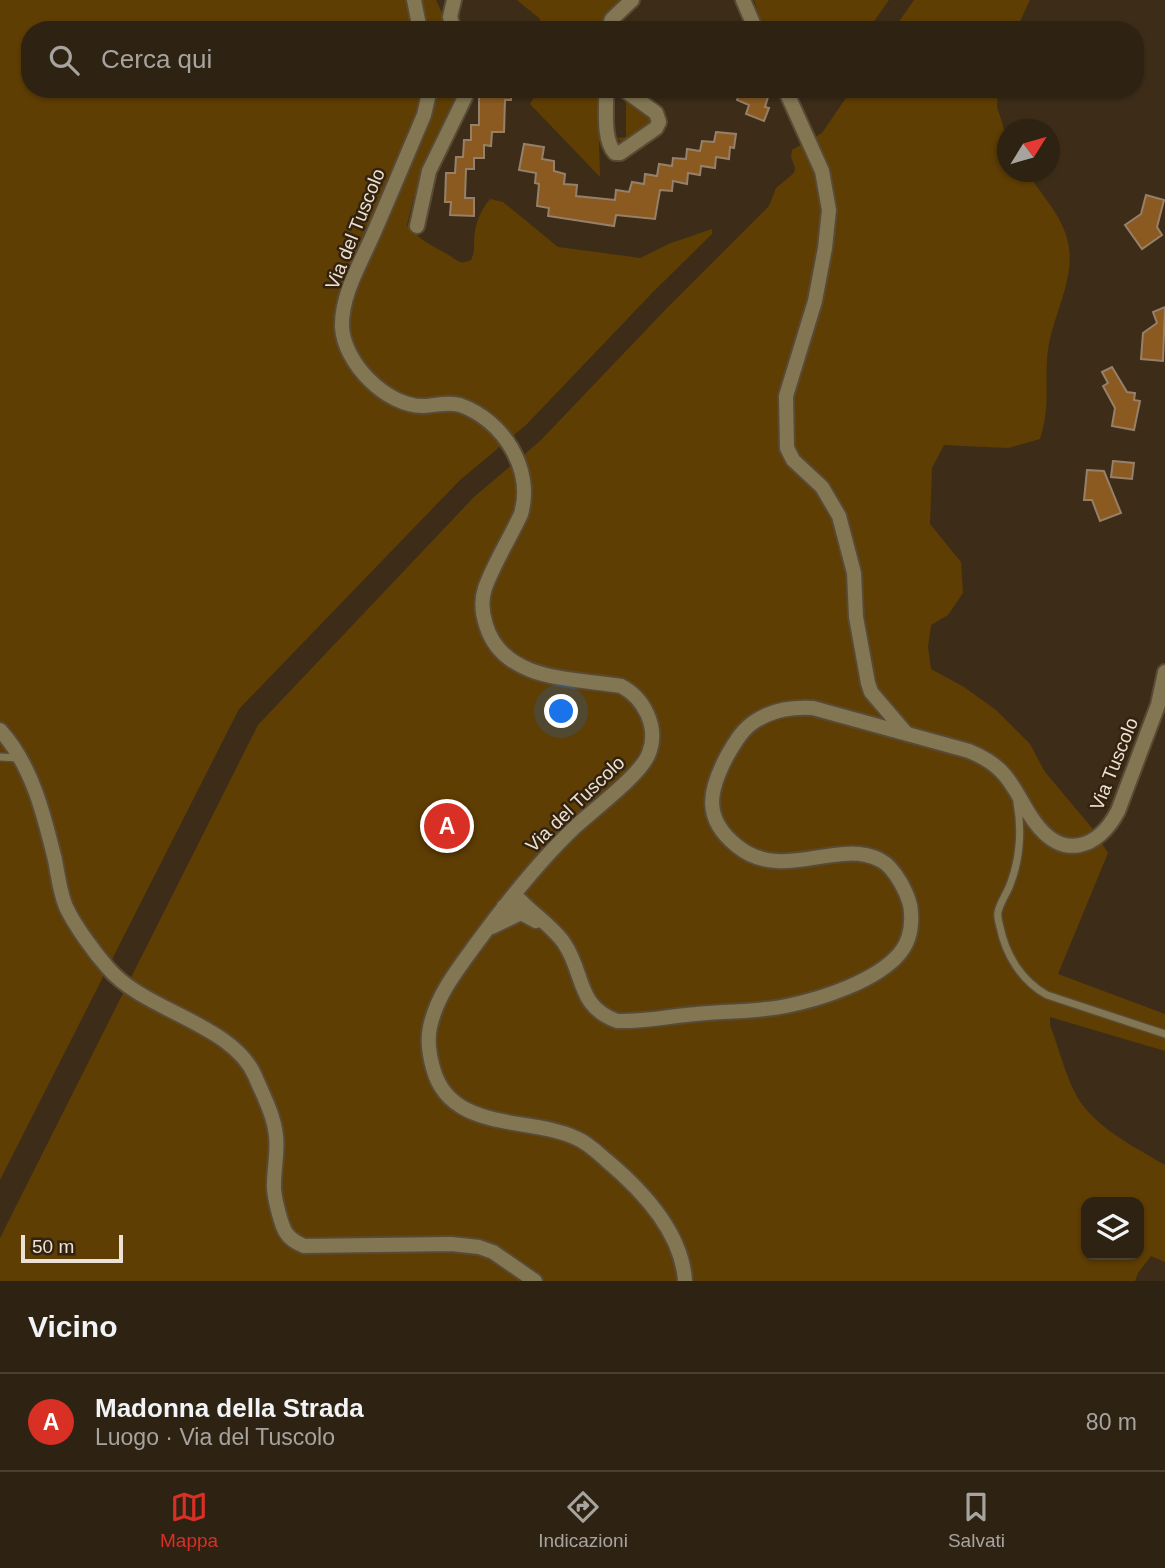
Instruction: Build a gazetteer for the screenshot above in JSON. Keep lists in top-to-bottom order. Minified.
{"streets":{"street":["Via del Tuscolo","Via Tuscolo"]},"scale_bar":"50 m","north":"top right","page":{"search":"Cerca qui","pins":"A","scale":"50 m","heading":"Vicino","list":[{"mark":"A","name":"Madonna della Strada","note":"Luogo · Via del Tuscolo","value":"80 m"}],"nav":["Mappa","Indicazioni","Salvati"]}}
